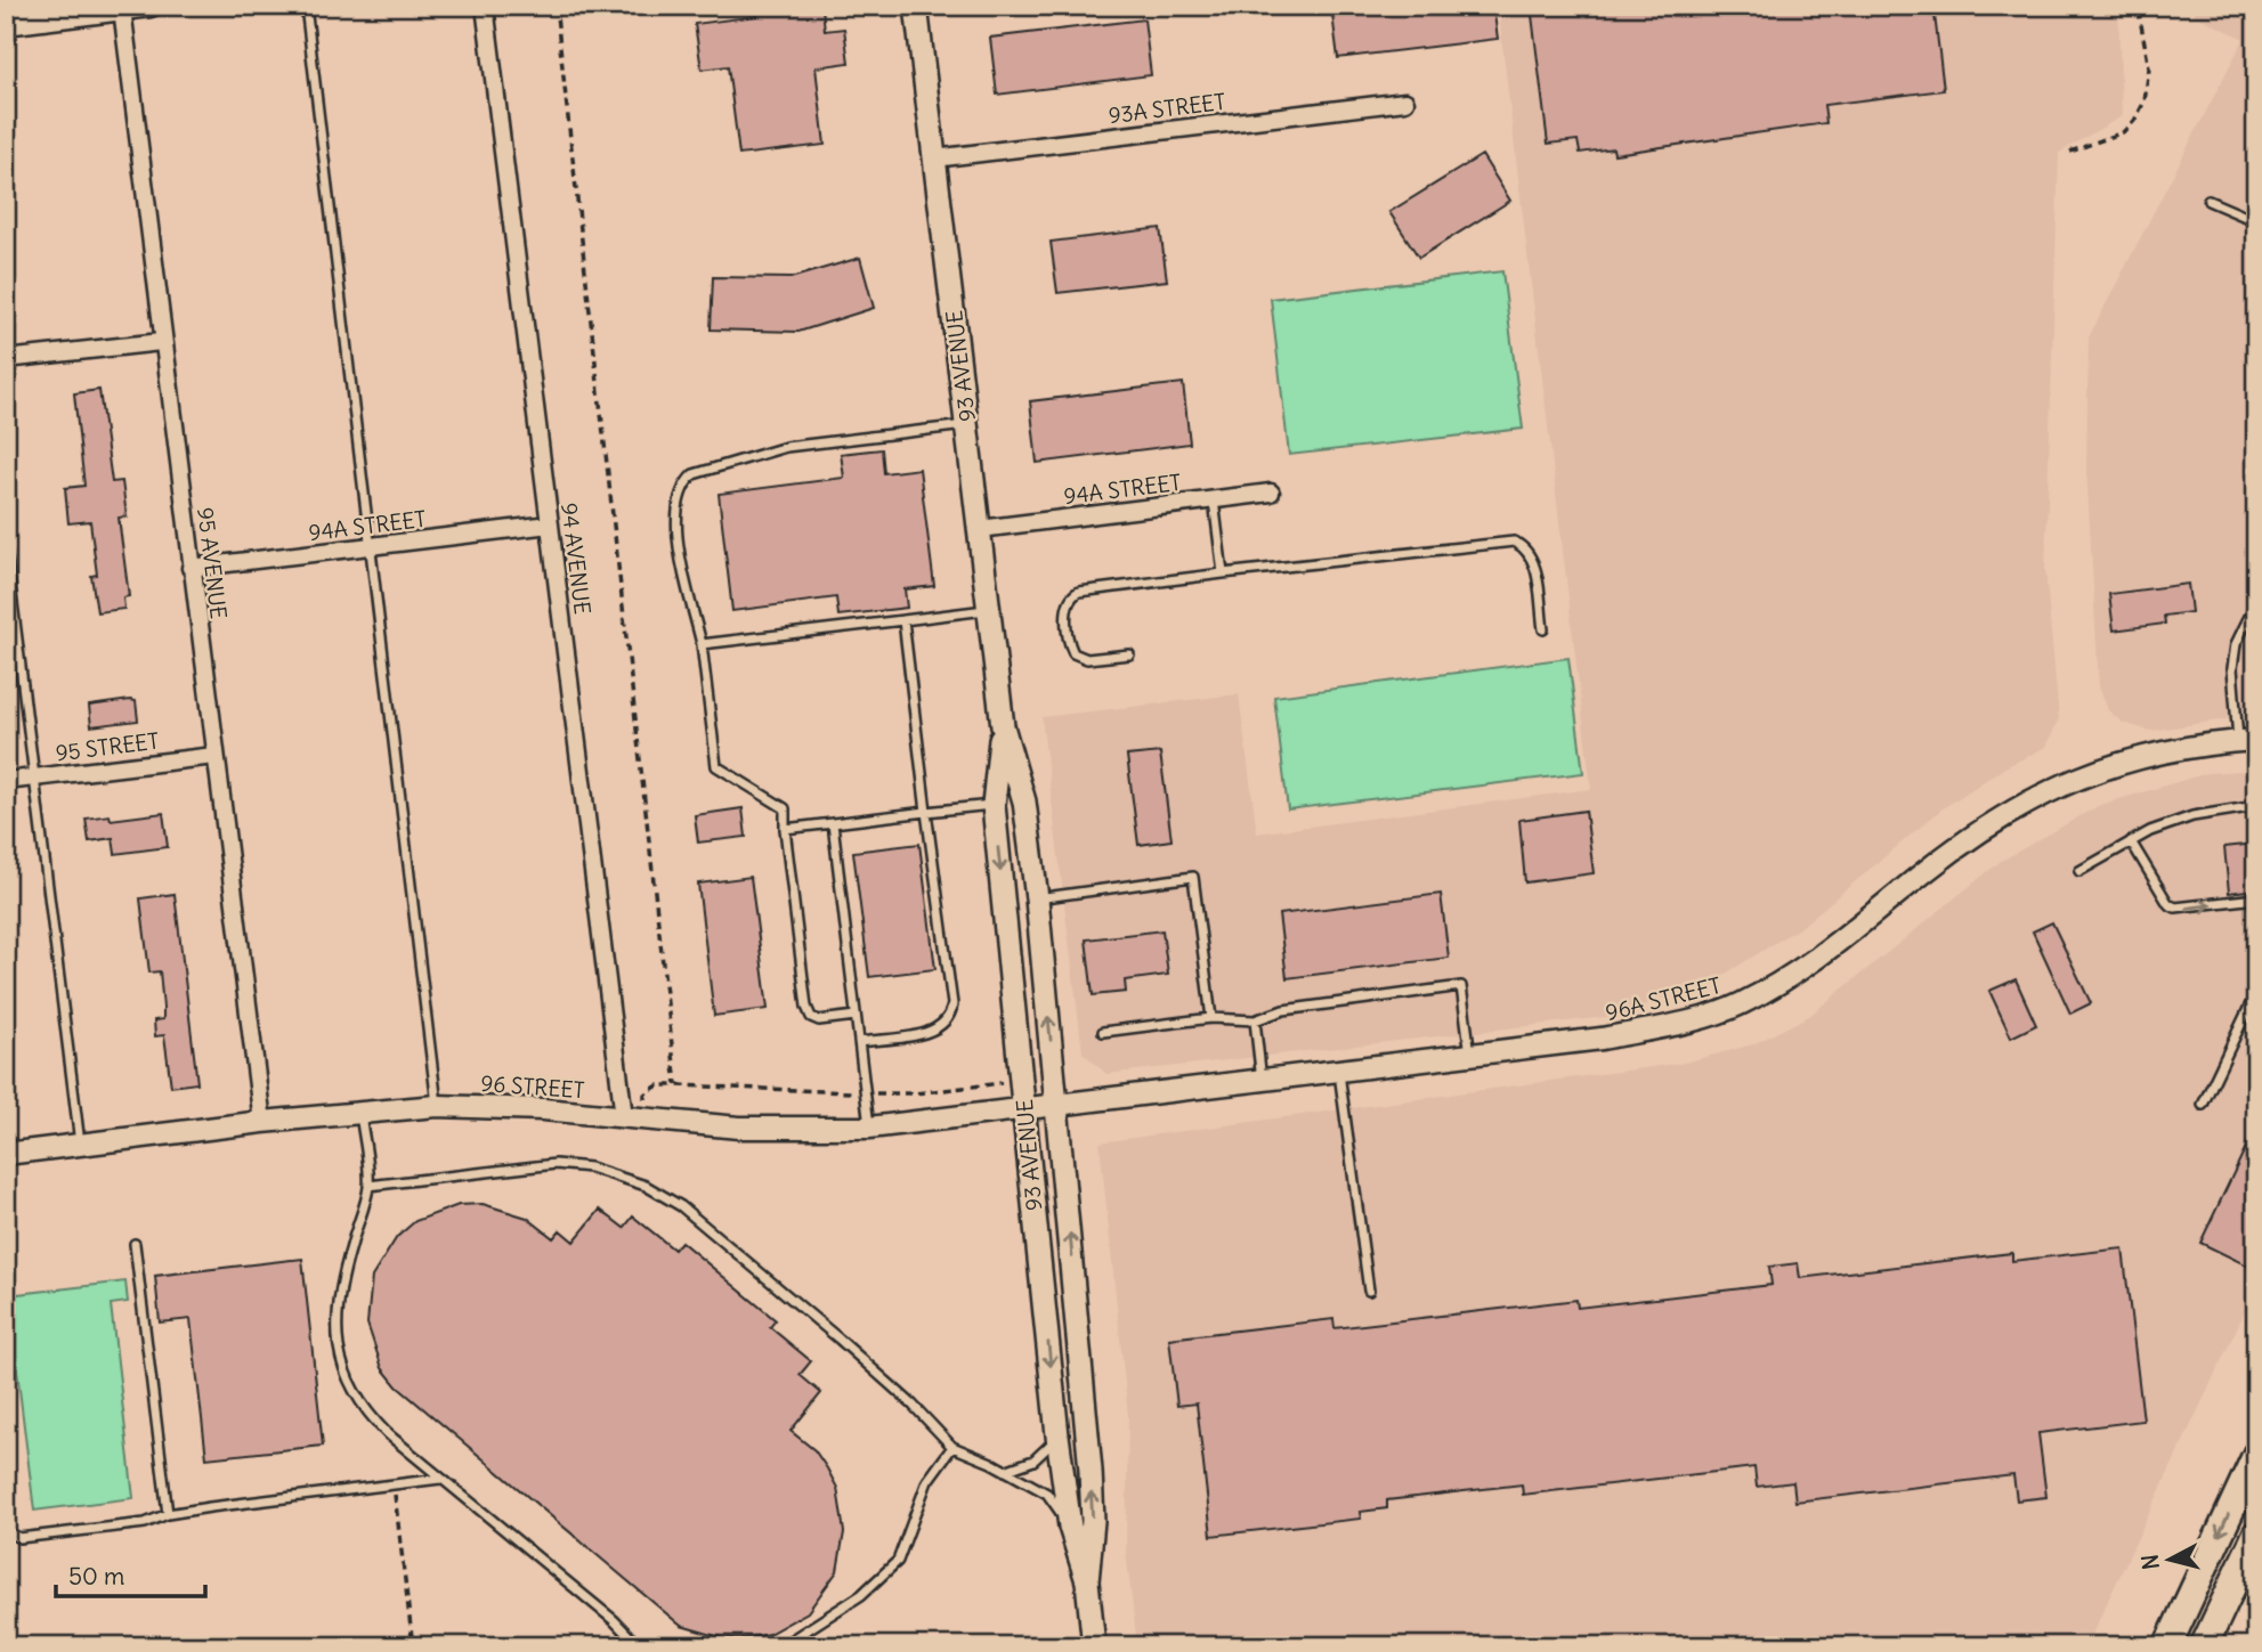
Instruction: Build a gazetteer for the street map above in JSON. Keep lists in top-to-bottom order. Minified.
{"streets":{"main road":["93 AVENUE"],"street":["93A STREET","94A STREET","94 AVENUE","95 AVENUE","95 STREET","96A STREET","96 STREET"]},"crossings":[["93A STREET","93 AVENUE"],["93 AVENUE","94A STREET"],["93 AVENUE","96A STREET"],["93 AVENUE","96 STREET"],["94A STREET","94 AVENUE"],["94A STREET","95 AVENUE"],["94 AVENUE","96 STREET"],["95 AVENUE","95 STREET"],["95 AVENUE","96 STREET"],["96A STREET","96 STREET"]],"scale_bar":"50 m","north":"left"}
